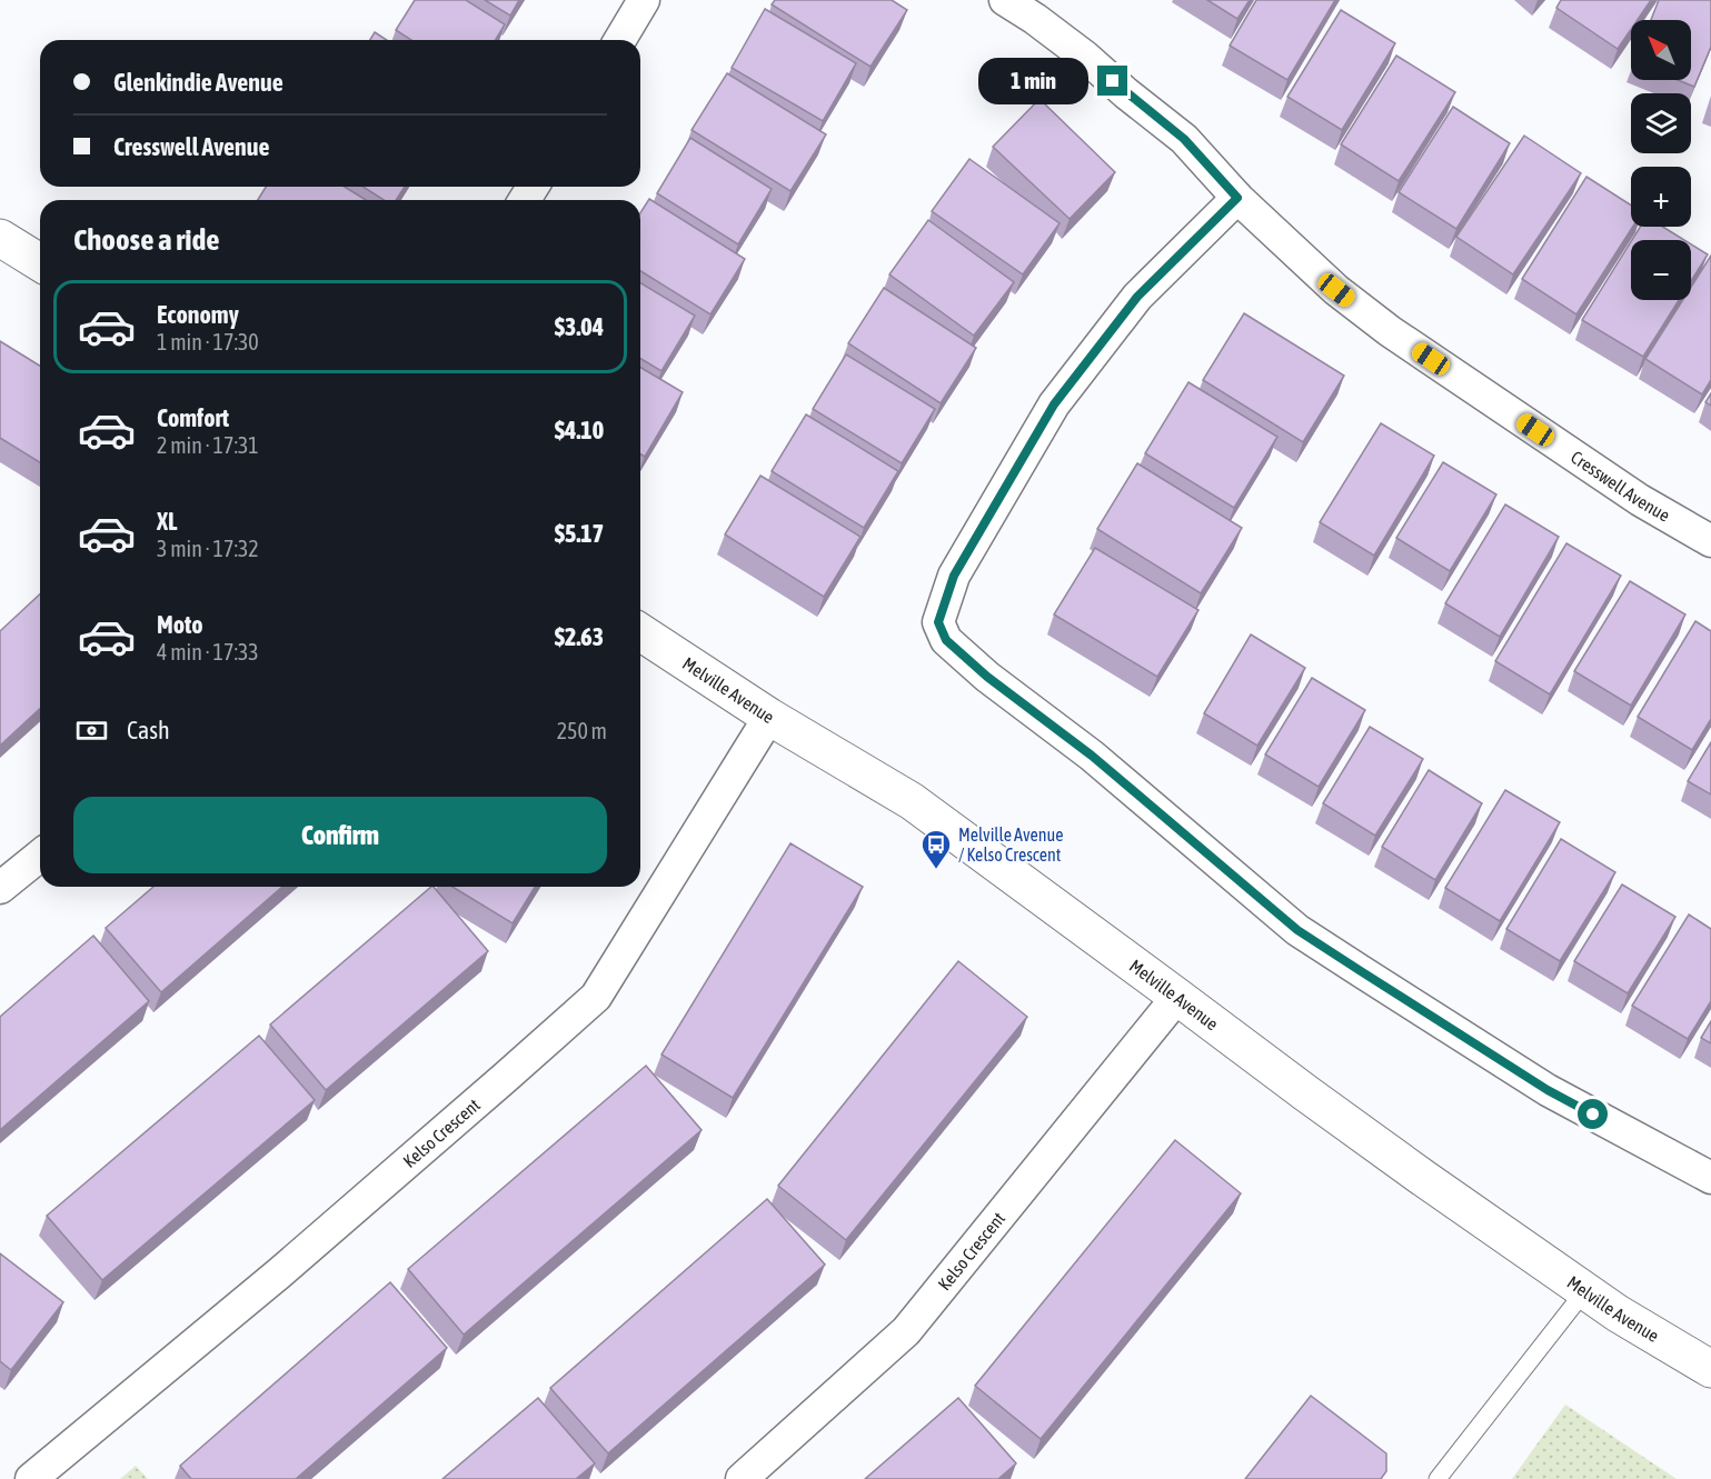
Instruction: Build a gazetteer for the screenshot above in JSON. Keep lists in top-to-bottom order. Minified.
{"streets":{"street":["Cresswell Avenue","Melville Avenue","Kelso Crescent"]},"crossings":[["Melville Avenue","Kelso Crescent"]],"places":{"bus stop":["Melville Avenue / Kelso Crescent"]},"north":"top left","page":{"map_buttons":["+","−"],"banner":["Glenkindie Avenue","Cresswell Avenue"],"bubble":"1 min","heading":"Choose a ride","list":[{"name":"Economy","note":"1 min · 17:30","value":"$3.04"},{"name":"Comfort","note":"2 min · 17:31","value":"$4.10"},{"name":"XL","note":"3 min · 17:32","value":"$5.17"},{"name":"Moto","note":"4 min · 17:33","value":"$2.63"}],"pay":["Cash","250 m"],"buttons":"Confirm"}}
